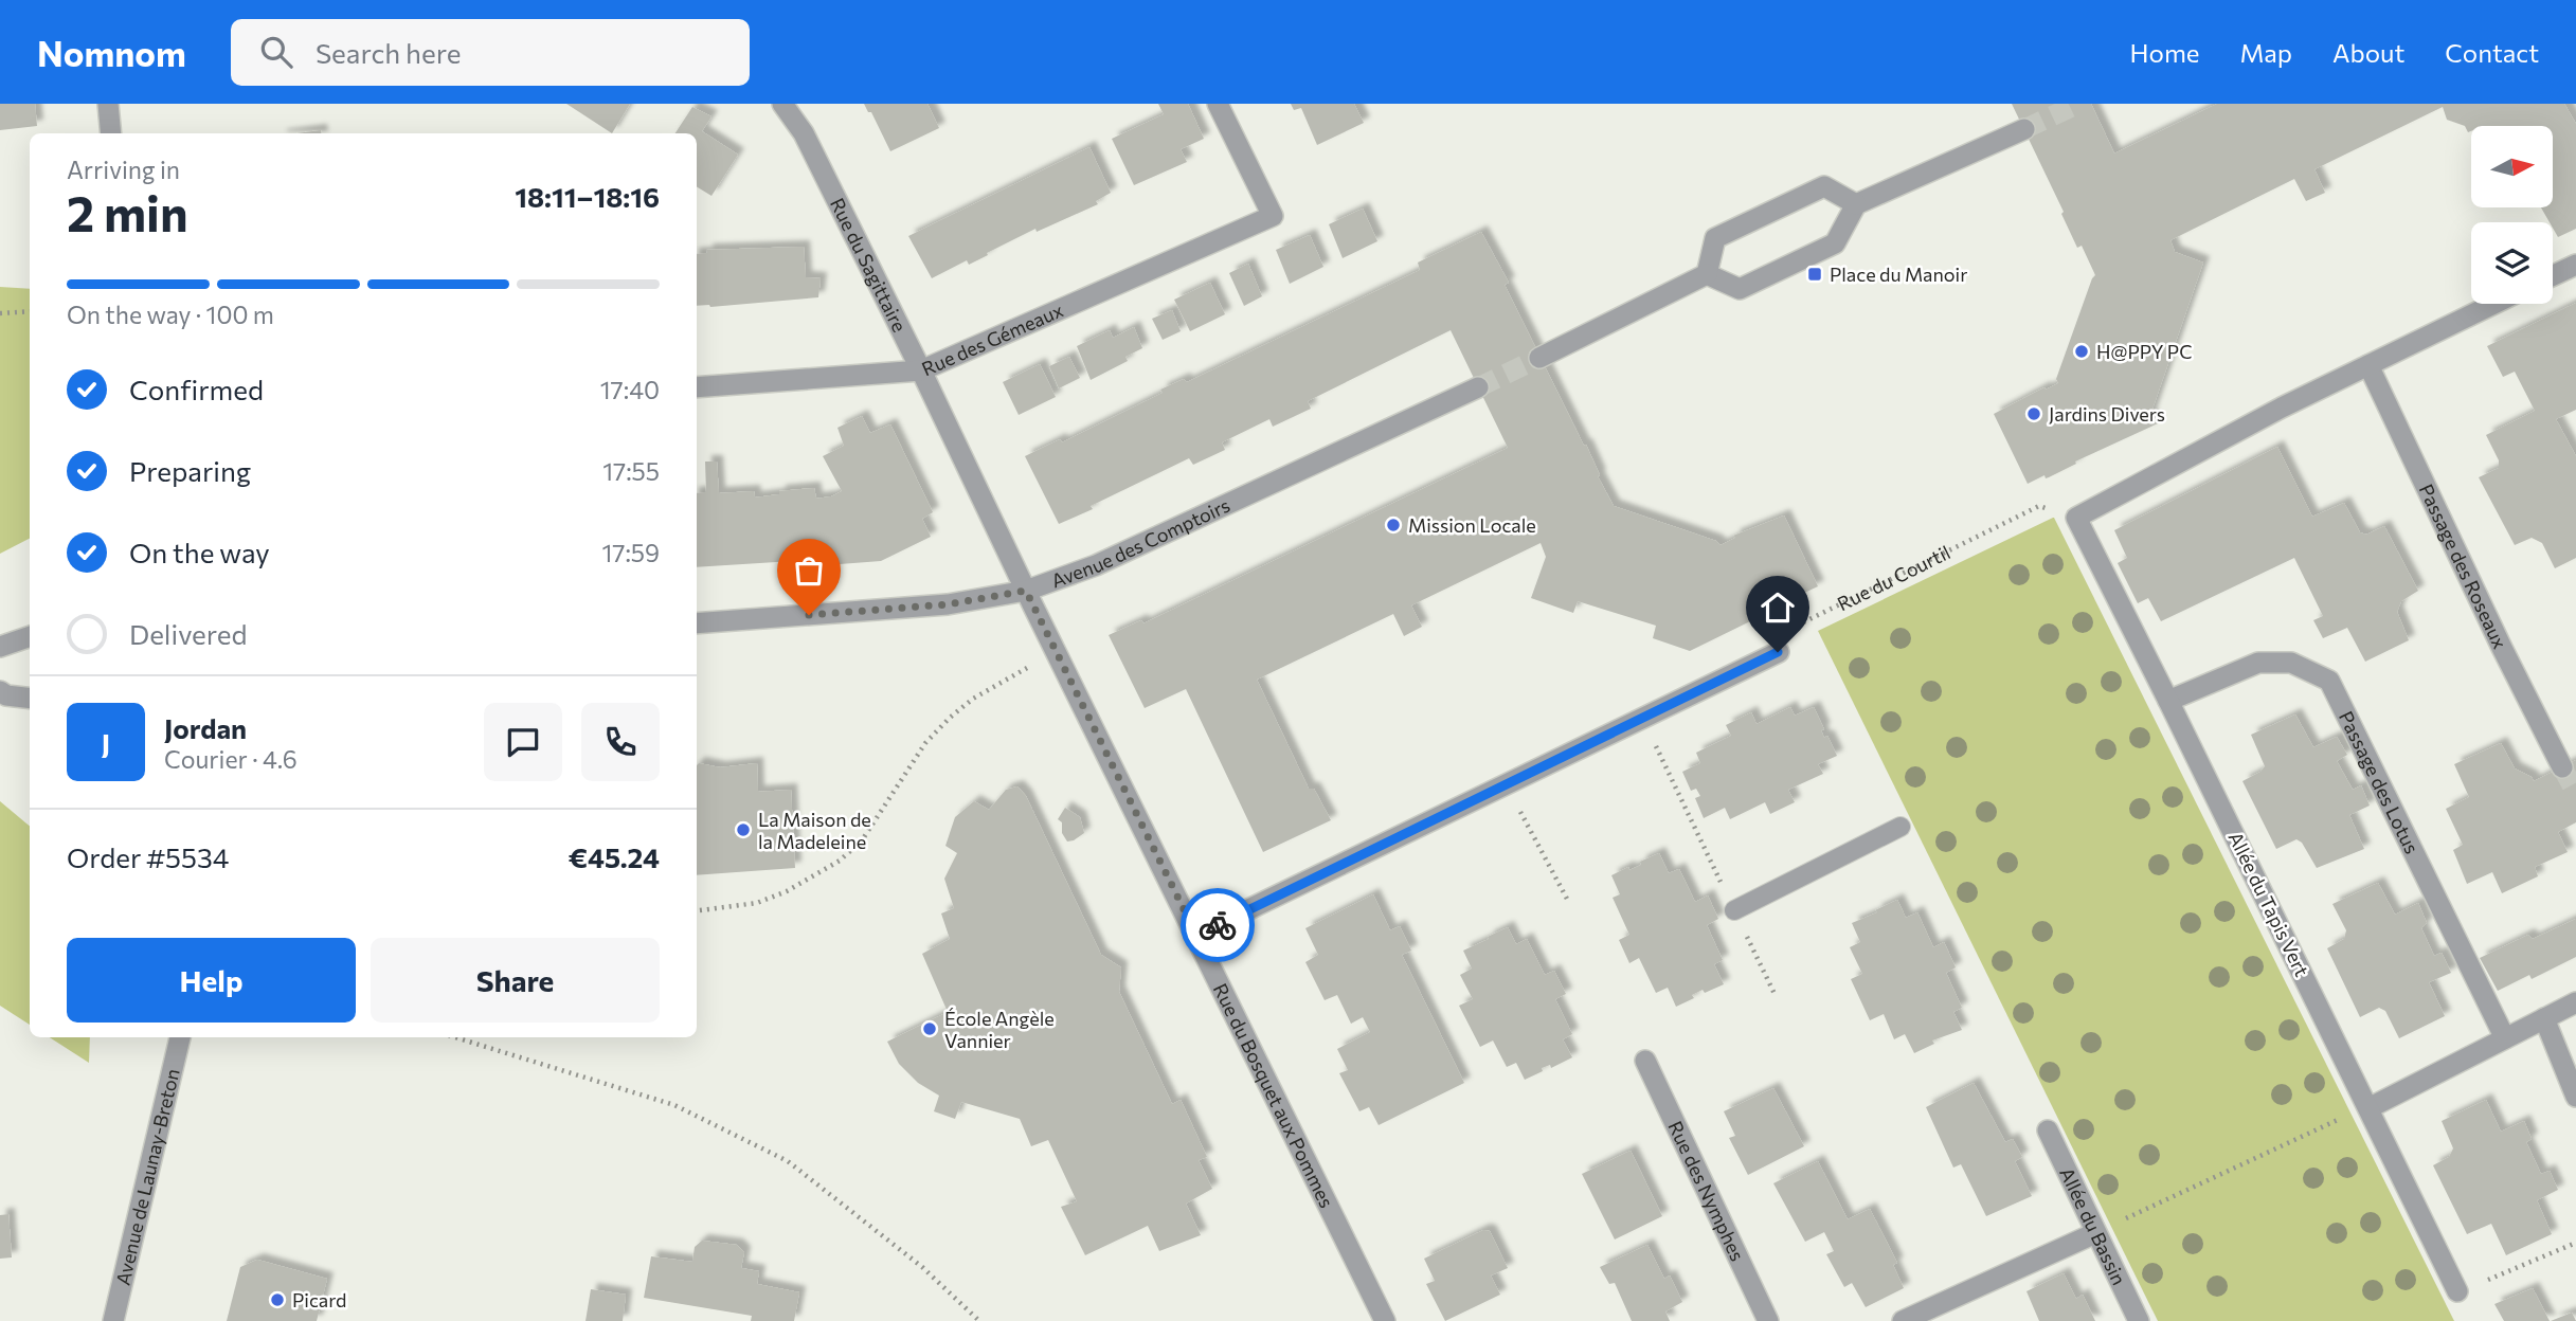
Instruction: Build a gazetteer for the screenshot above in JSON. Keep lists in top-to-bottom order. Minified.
{"streets":{"street":["Rue du Sagittaire","Rue des Gémeaux","Avenue des Comptoirs","Passage des Roseaux","Passage des Lotus","Allée du Tapis Vert","Rue du Bosquet aux Pommes","Avenue de Launay-Breton","Rue des Nymphes","Allée du Bassin"],"path":["Rue du Courtil"]},"crossings":[["Rue du Sagittaire","Rue des Gémeaux"],["Rue du Sagittaire","Avenue des Comptoirs"],["Rue du Sagittaire","Rue du Bosquet aux Pommes"],["Avenue des Comptoirs","Rue du Bosquet aux Pommes"],["Rue du Courtil","Allée du Tapis Vert"],["Passage des Lotus","Allée du Tapis Vert"]],"places":{"transit":["Place du Manoir"],"other":["H@PPY PC","Jardins Divers","Mission Locale","La Maison de la Madeleine","École Angèle Vannier","Picard"]},"north":"right","page":{"header":"Nomnom","search":"Search here","nav":["Home","Map","About","Contact"],"heading":["2 min","Arriving in","18:11–18:16"],"panel":["Jordan","Courier · 4.6","Order #5534","€45.24"],"bar":"On the way · 100 m","list":[["Confirmed","17:40"],["Preparing","17:55"],["On the way","17:59"],"Delivered"],"round":"J","buttons":["Help","Share"]}}
